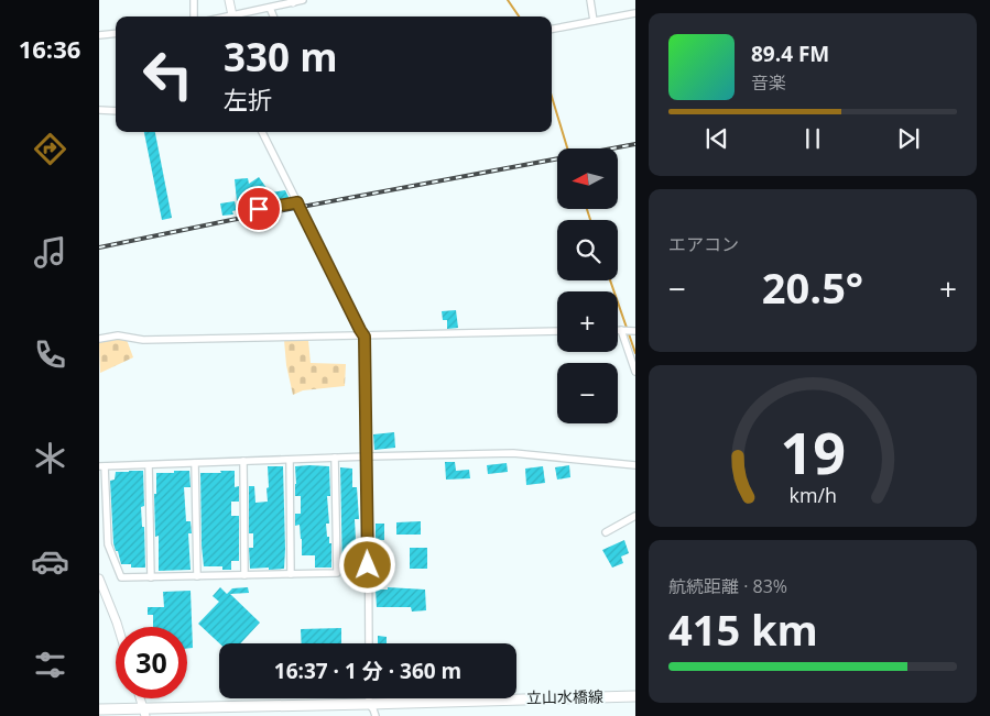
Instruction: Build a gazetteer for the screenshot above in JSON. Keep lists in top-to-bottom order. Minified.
{"streets":{"main road":["立山水橋線"]},"north":"left","page":{"tabs":"16:36","turn":["330 m","左折"],"song":["89.4 FM","音楽"],"map_buttons":["+","−"],"tile":["エアコン",["航続距離 · 83%","415 km"]],"heat":["−","20.5°","+"],"limit":"30","trip":"16:37 · 1 分 · 360 m","gauge":["19","km/h"]}}
